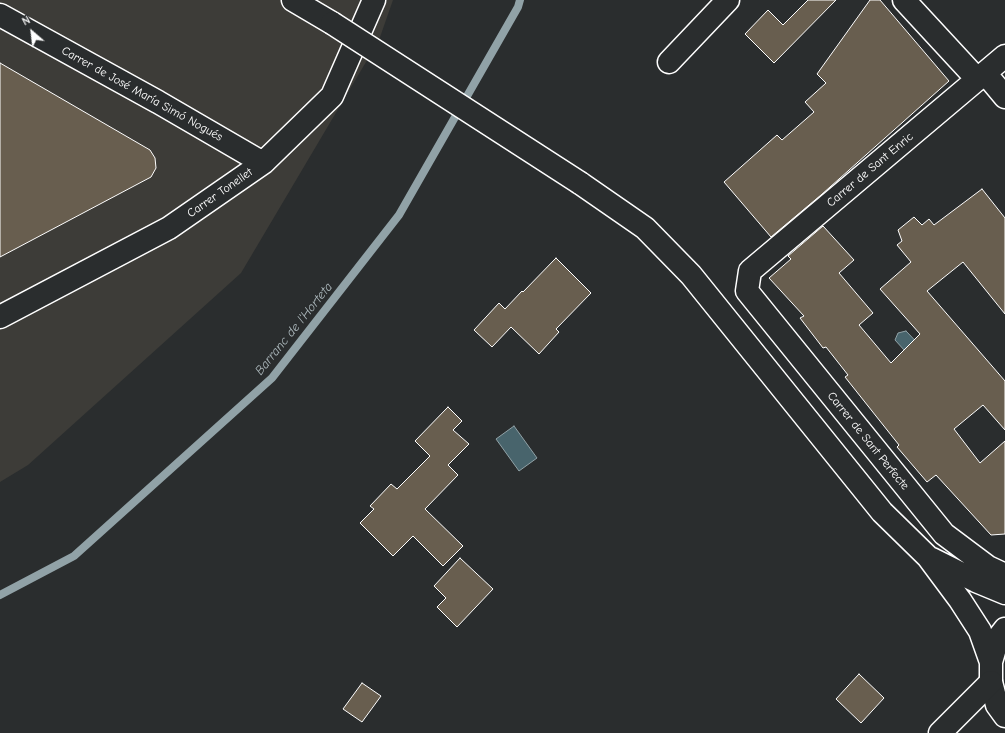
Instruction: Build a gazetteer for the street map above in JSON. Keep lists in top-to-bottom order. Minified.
{"streets":{"street":["Carrer de José María Simó Nogués","Carrer de Sant Enric","Carrer Tonellet","Carrer de Sant Perfecte"]},"crossings":[["Carrer de José María Simó Nogués","Carrer Tonellet"],["Carrer de Sant Enric","Carrer de Sant Perfecte"]],"water":["Barranc de l'Horteta"],"north":"top left"}
